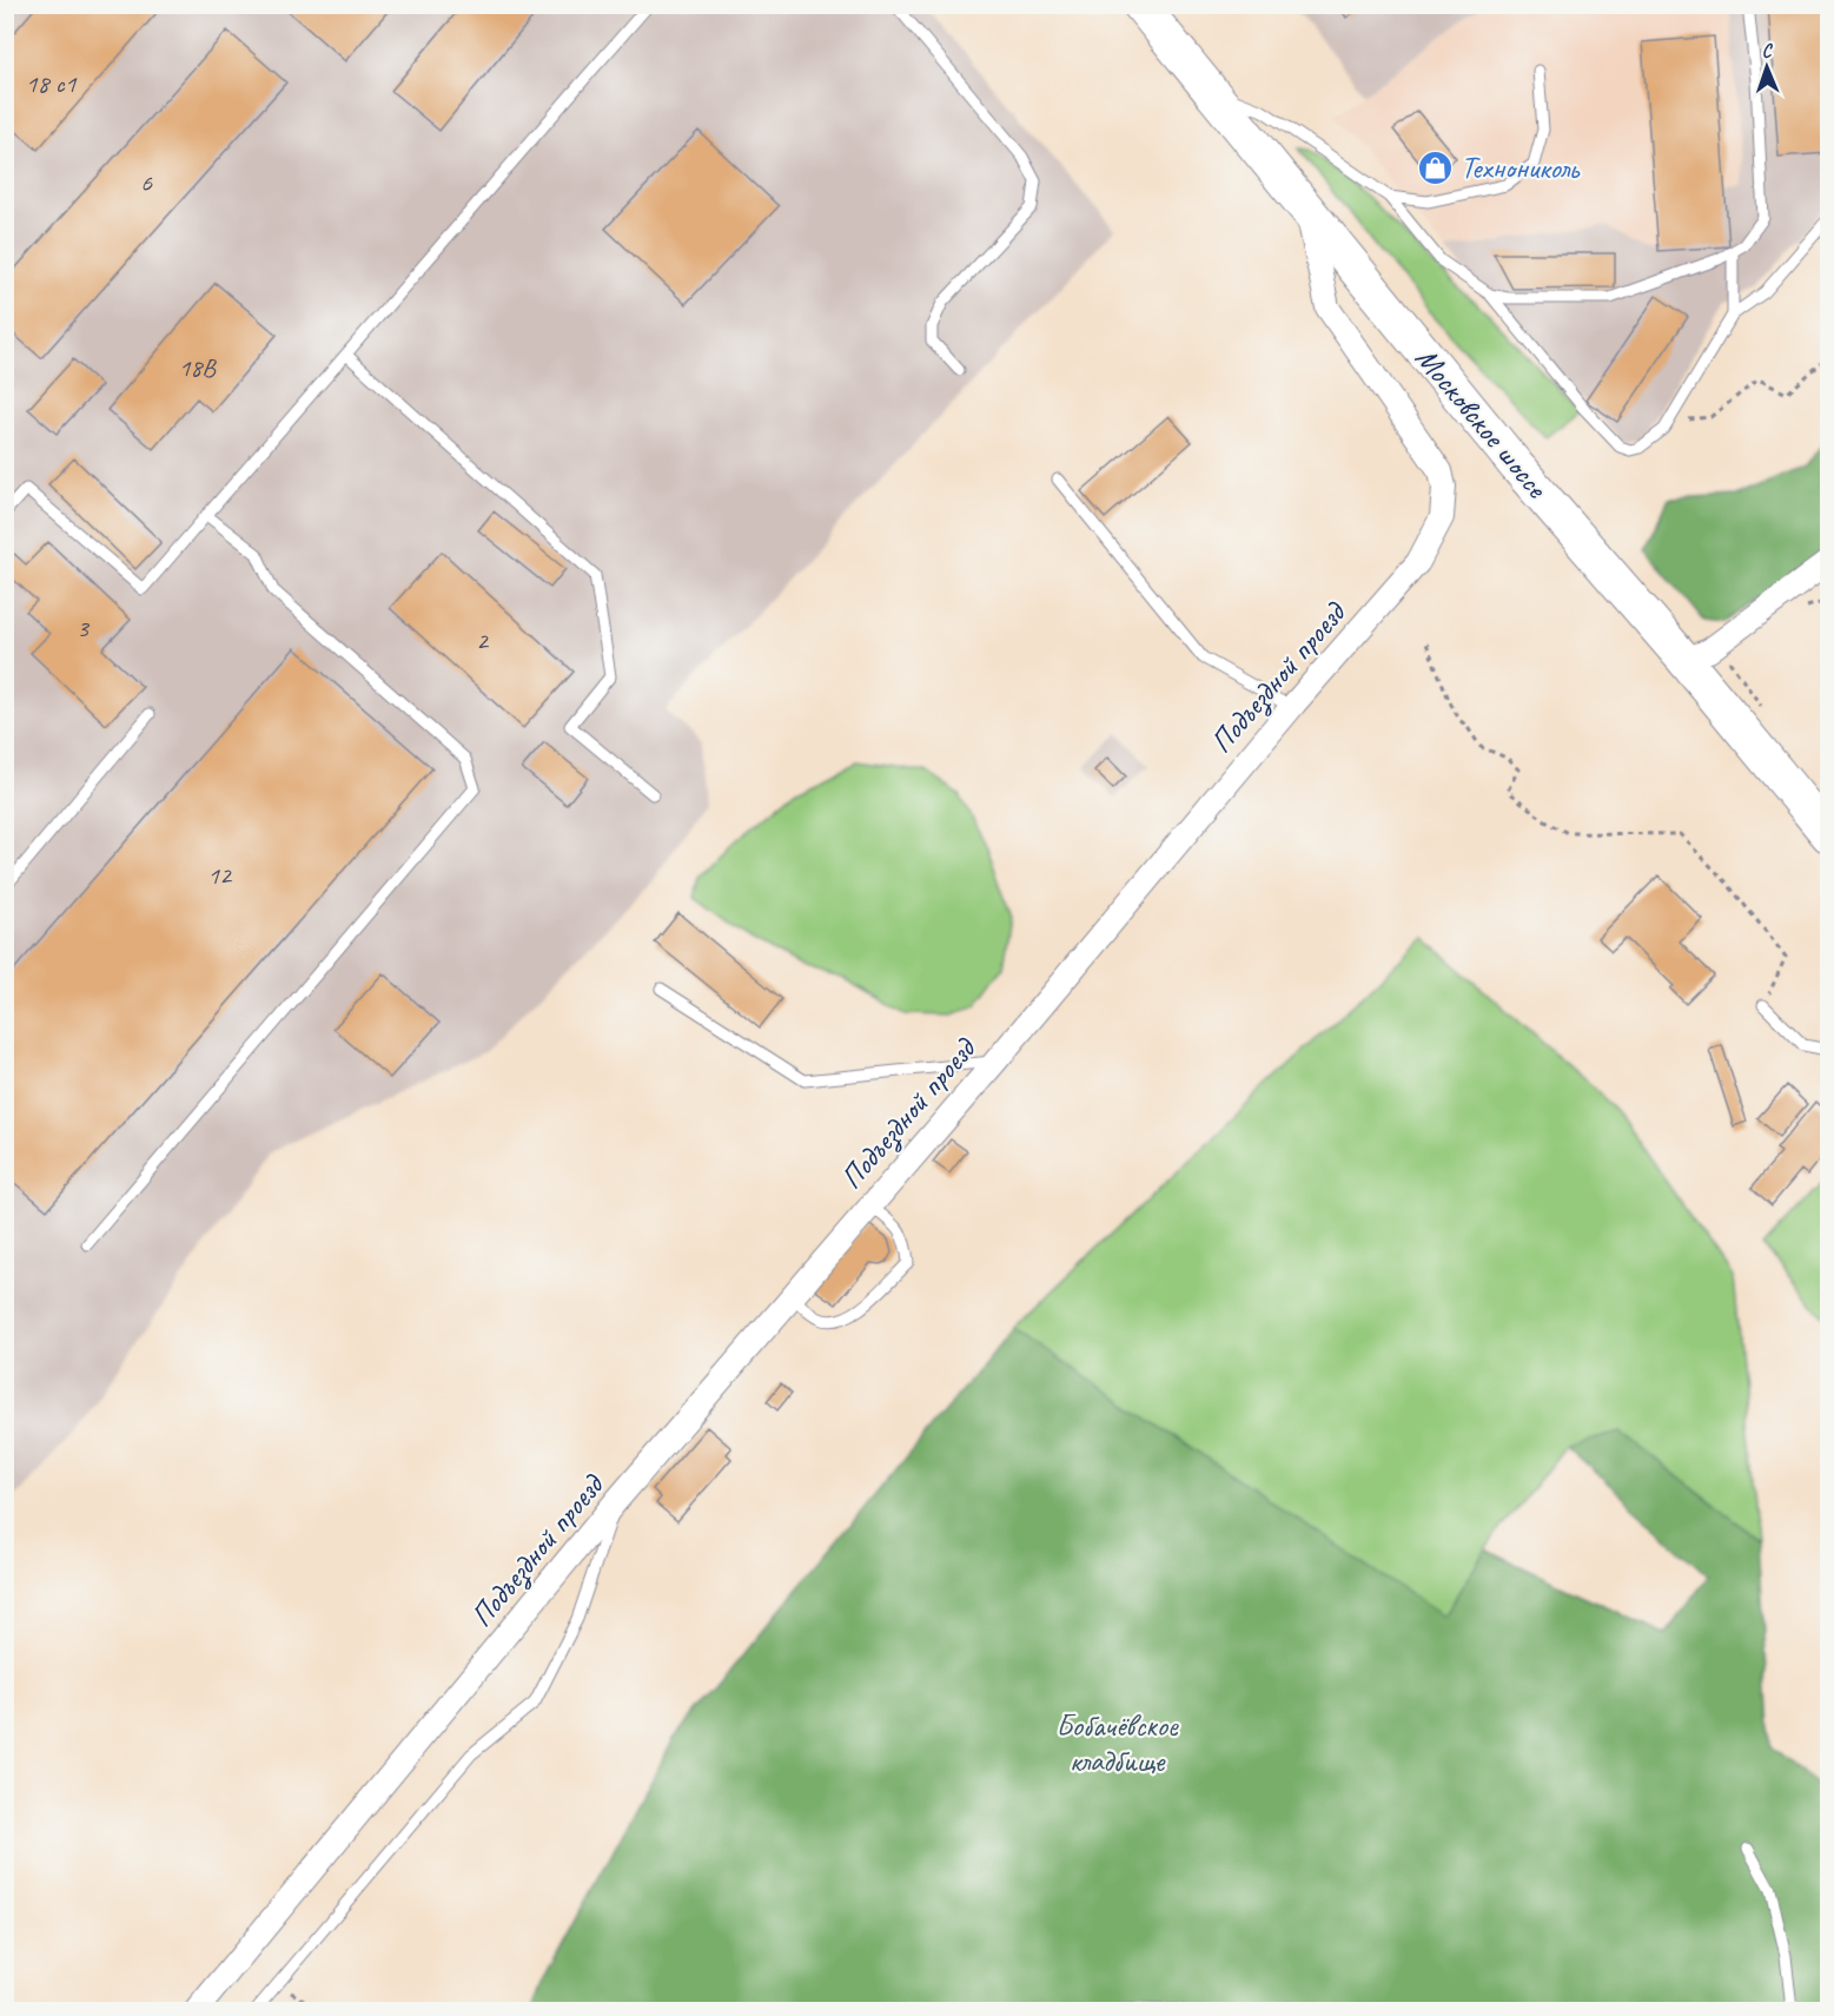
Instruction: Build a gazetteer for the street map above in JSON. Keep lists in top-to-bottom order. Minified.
{"streets":{"main road":["Московское шоссе"],"street":["Подъездной проезд"]},"crossings":[["Московское шоссе","Подъездной проезд"]],"parks":["Бобачёвское кладбище"],"places":{"shop":["Технониколь"]},"house_numbers":["18 с1","6","18В","3","2","12"],"north":"top"}
